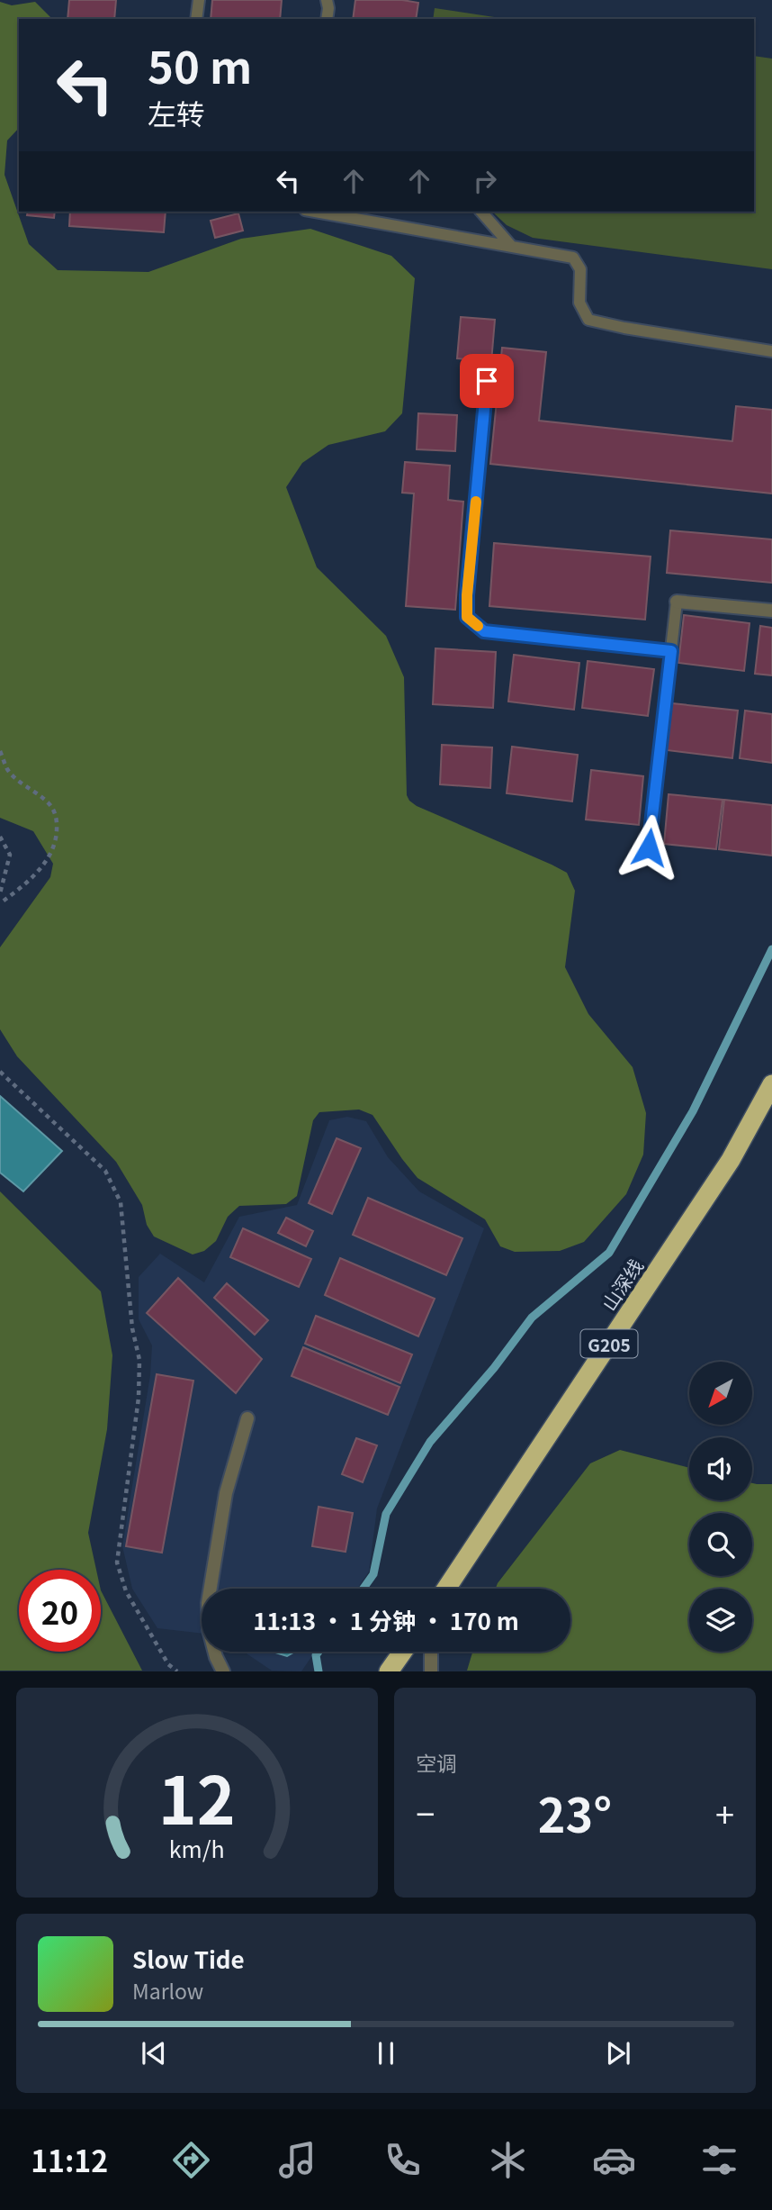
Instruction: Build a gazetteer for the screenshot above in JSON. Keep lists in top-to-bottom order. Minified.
{"streets":{"highway":["山深线","G205"]},"north":"bottom left","page":{"turn":["50 m","左转"],"limit":"20","trip":"11:13 · 1 分钟 · 170 m","tile":"空调","heat":["−","23°","+"],"song":["Slow Tide","Marlow"],"tabs":"11:12","gauge":["12","km/h"]}}
